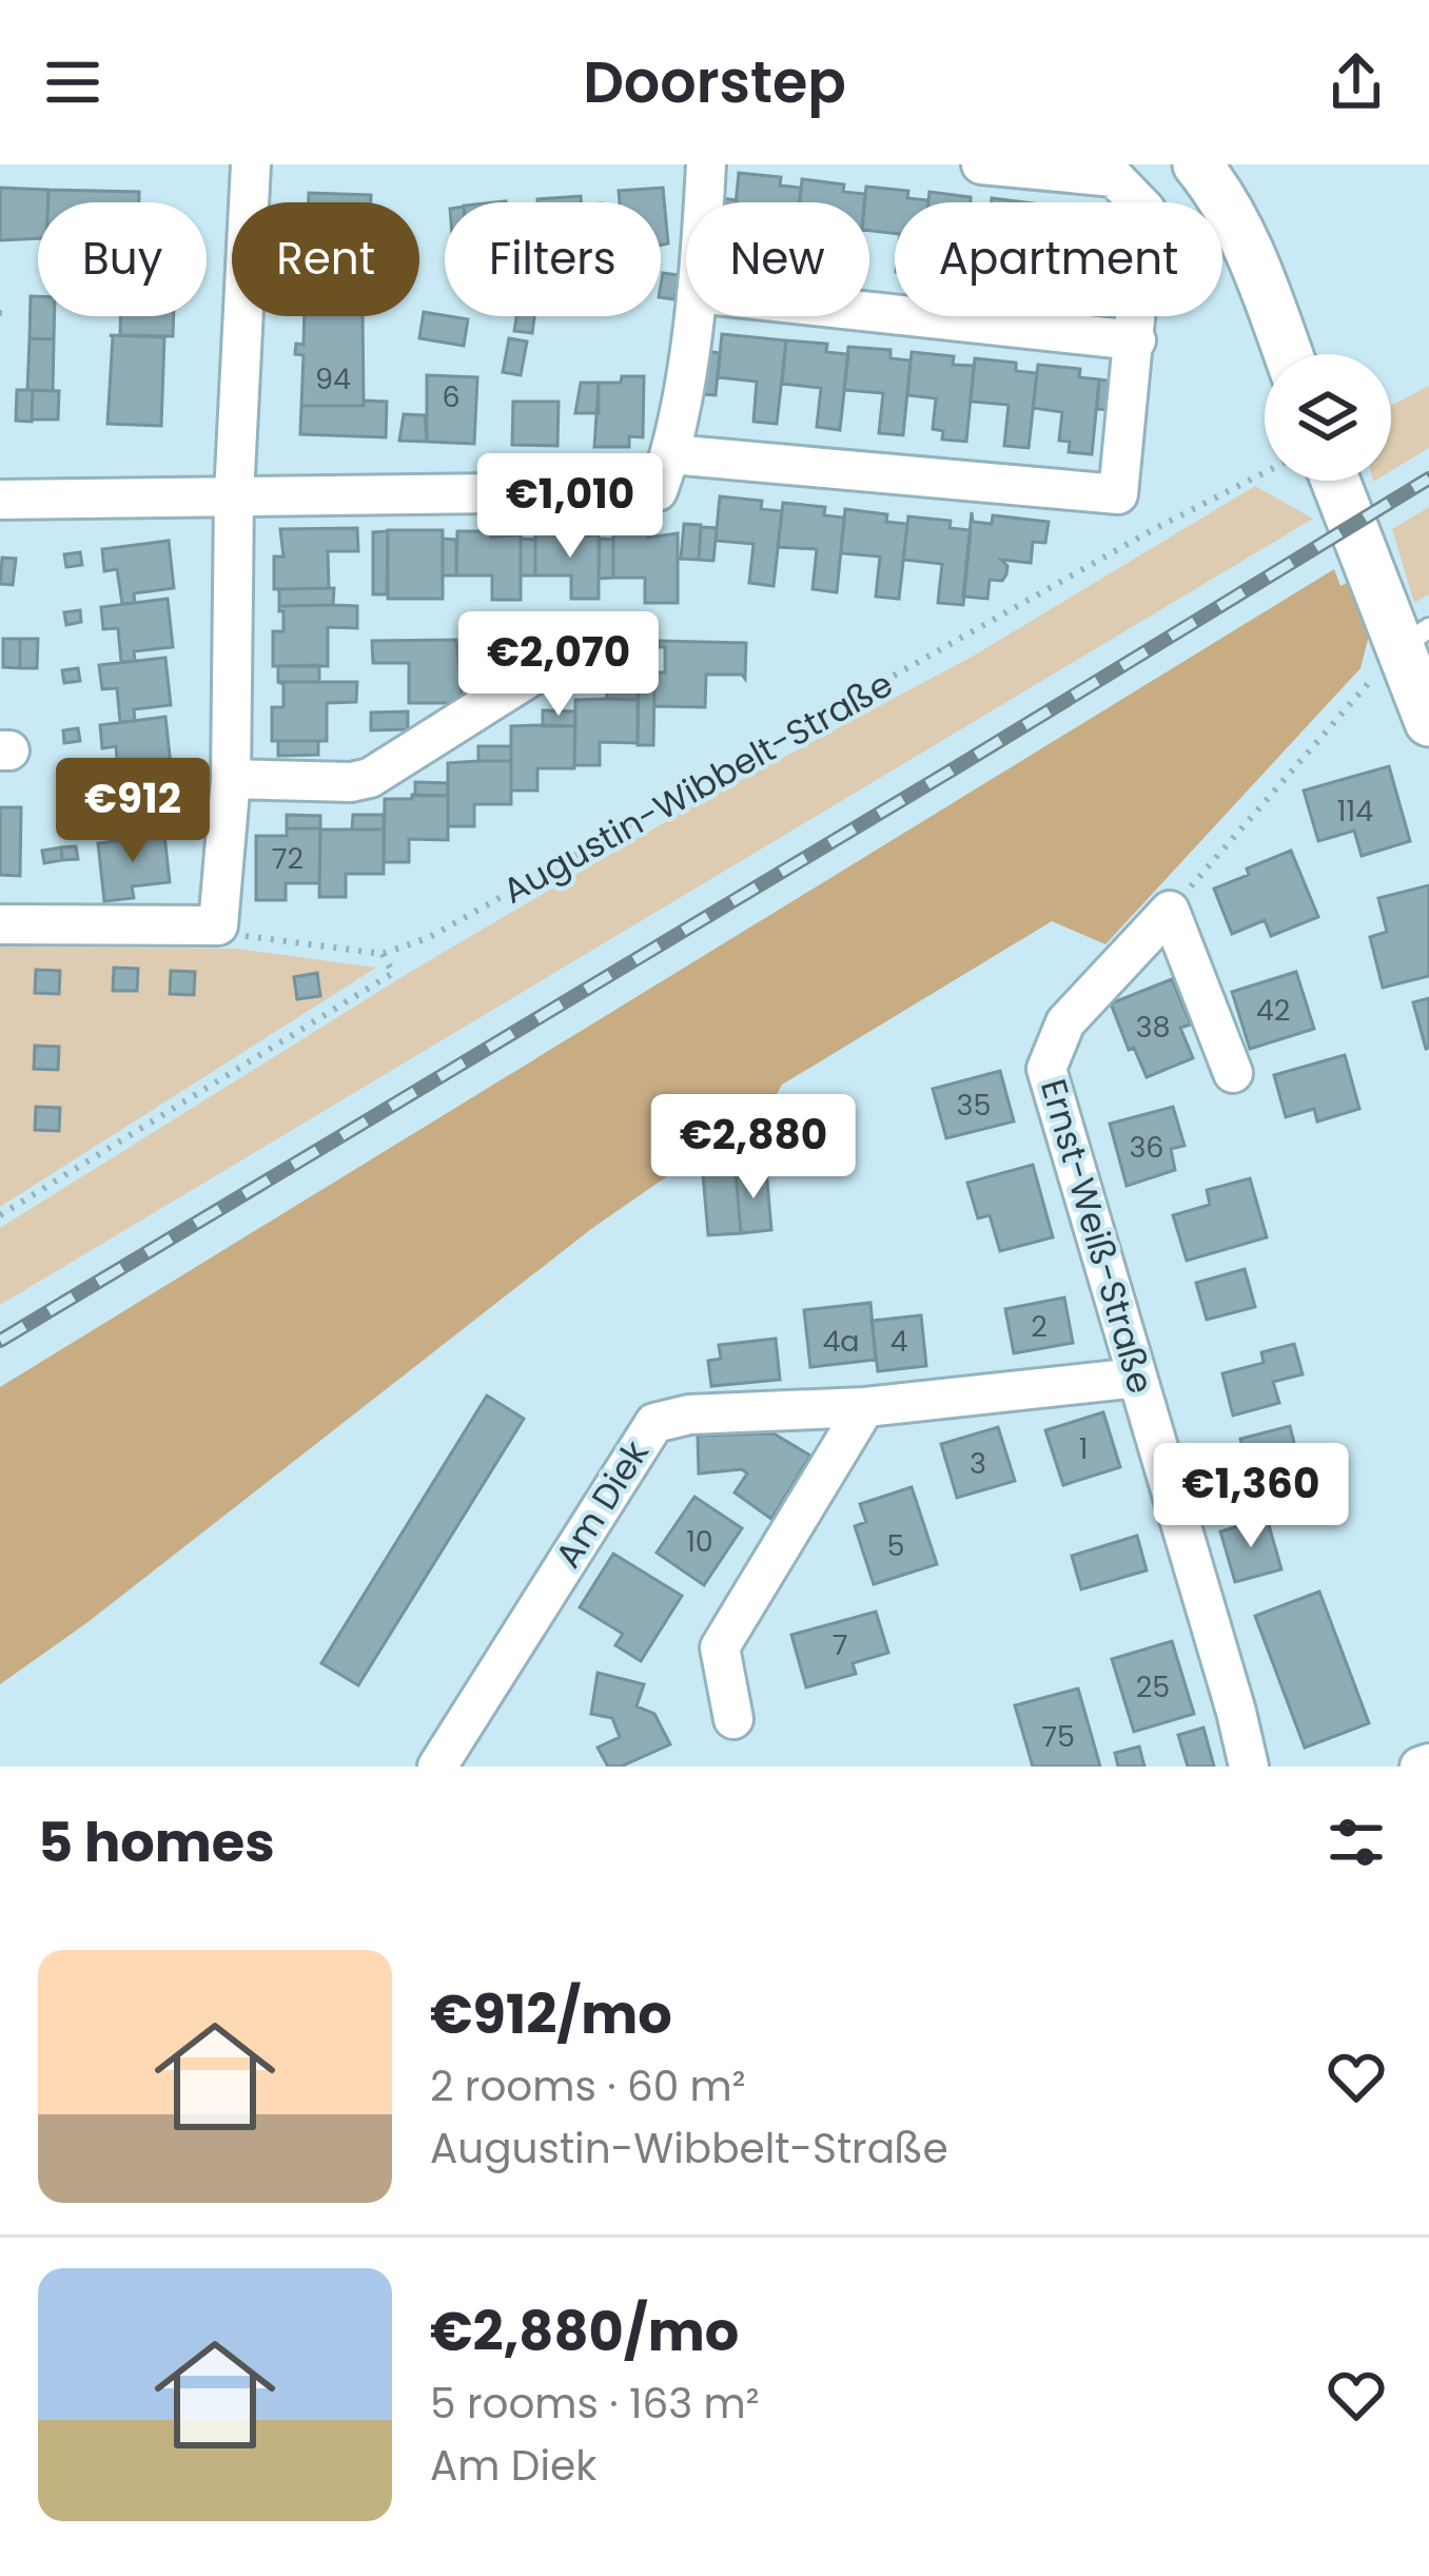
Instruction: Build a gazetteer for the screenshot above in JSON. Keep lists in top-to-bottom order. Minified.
{"streets":{"street":["Ernst-Weiß-Straße","Am Diek"],"path":["Augustin-Wibbelt-Straße"]},"crossings":[["Ernst-Weiß-Straße","Am Diek"]],"house_numbers":["94","6","114","72","42","38","35","36","2","4a","4","1","3","10","5","7","25","75"],"page":{"header":"Doorstep","chip":["Buy","Rent","Filters","New","Apartment"],"price":["€1,010","€2,070","€912","€2,880","€1,360"],"heading":"5 homes","list":[{"name":"€912/mo","note":"2 rooms · 60 m² · Augustin-Wibbelt-Straße"},{"name":"€2,880/mo","note":"5 rooms · 163 m² · Am Diek"}]}}
